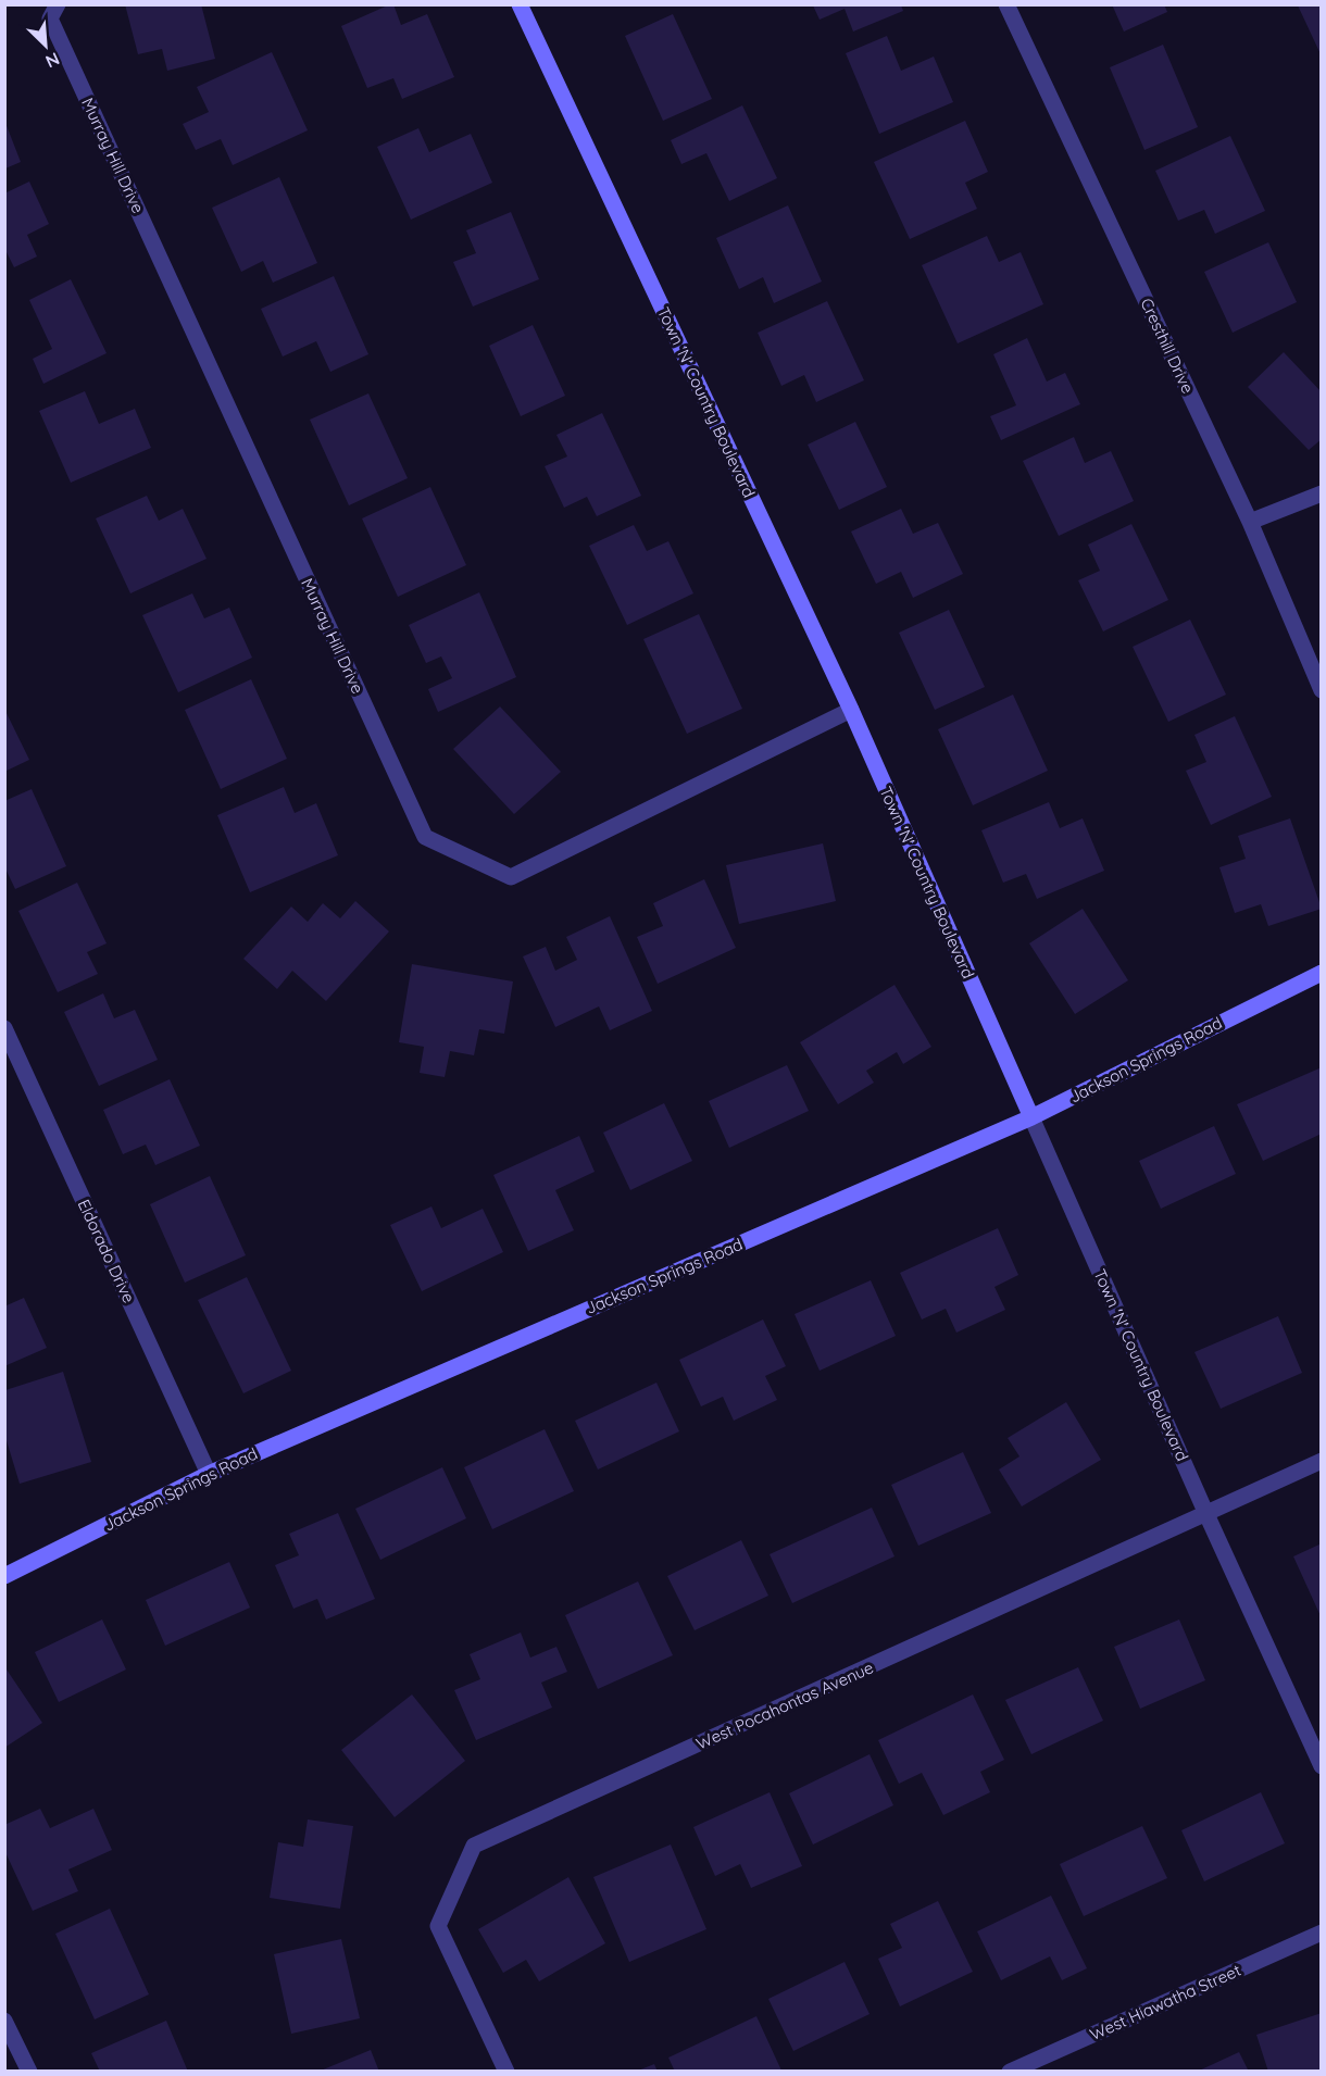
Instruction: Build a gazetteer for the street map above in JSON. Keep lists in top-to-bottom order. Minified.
{"streets":{"street":["Murray Hill Drive","Cresthill Drive","Town 'N' Country Boulevard","Jackson Springs Road","Eldorado Drive","West Pocahontas Avenue","West Hiawatha Street"]},"crossings":[["Murray Hill Drive","Town 'N' Country Boulevard"],["Town 'N' Country Boulevard","Jackson Springs Road"],["Town 'N' Country Boulevard","West Pocahontas Avenue"],["Jackson Springs Road","Eldorado Drive"]],"north":"bottom right"}
